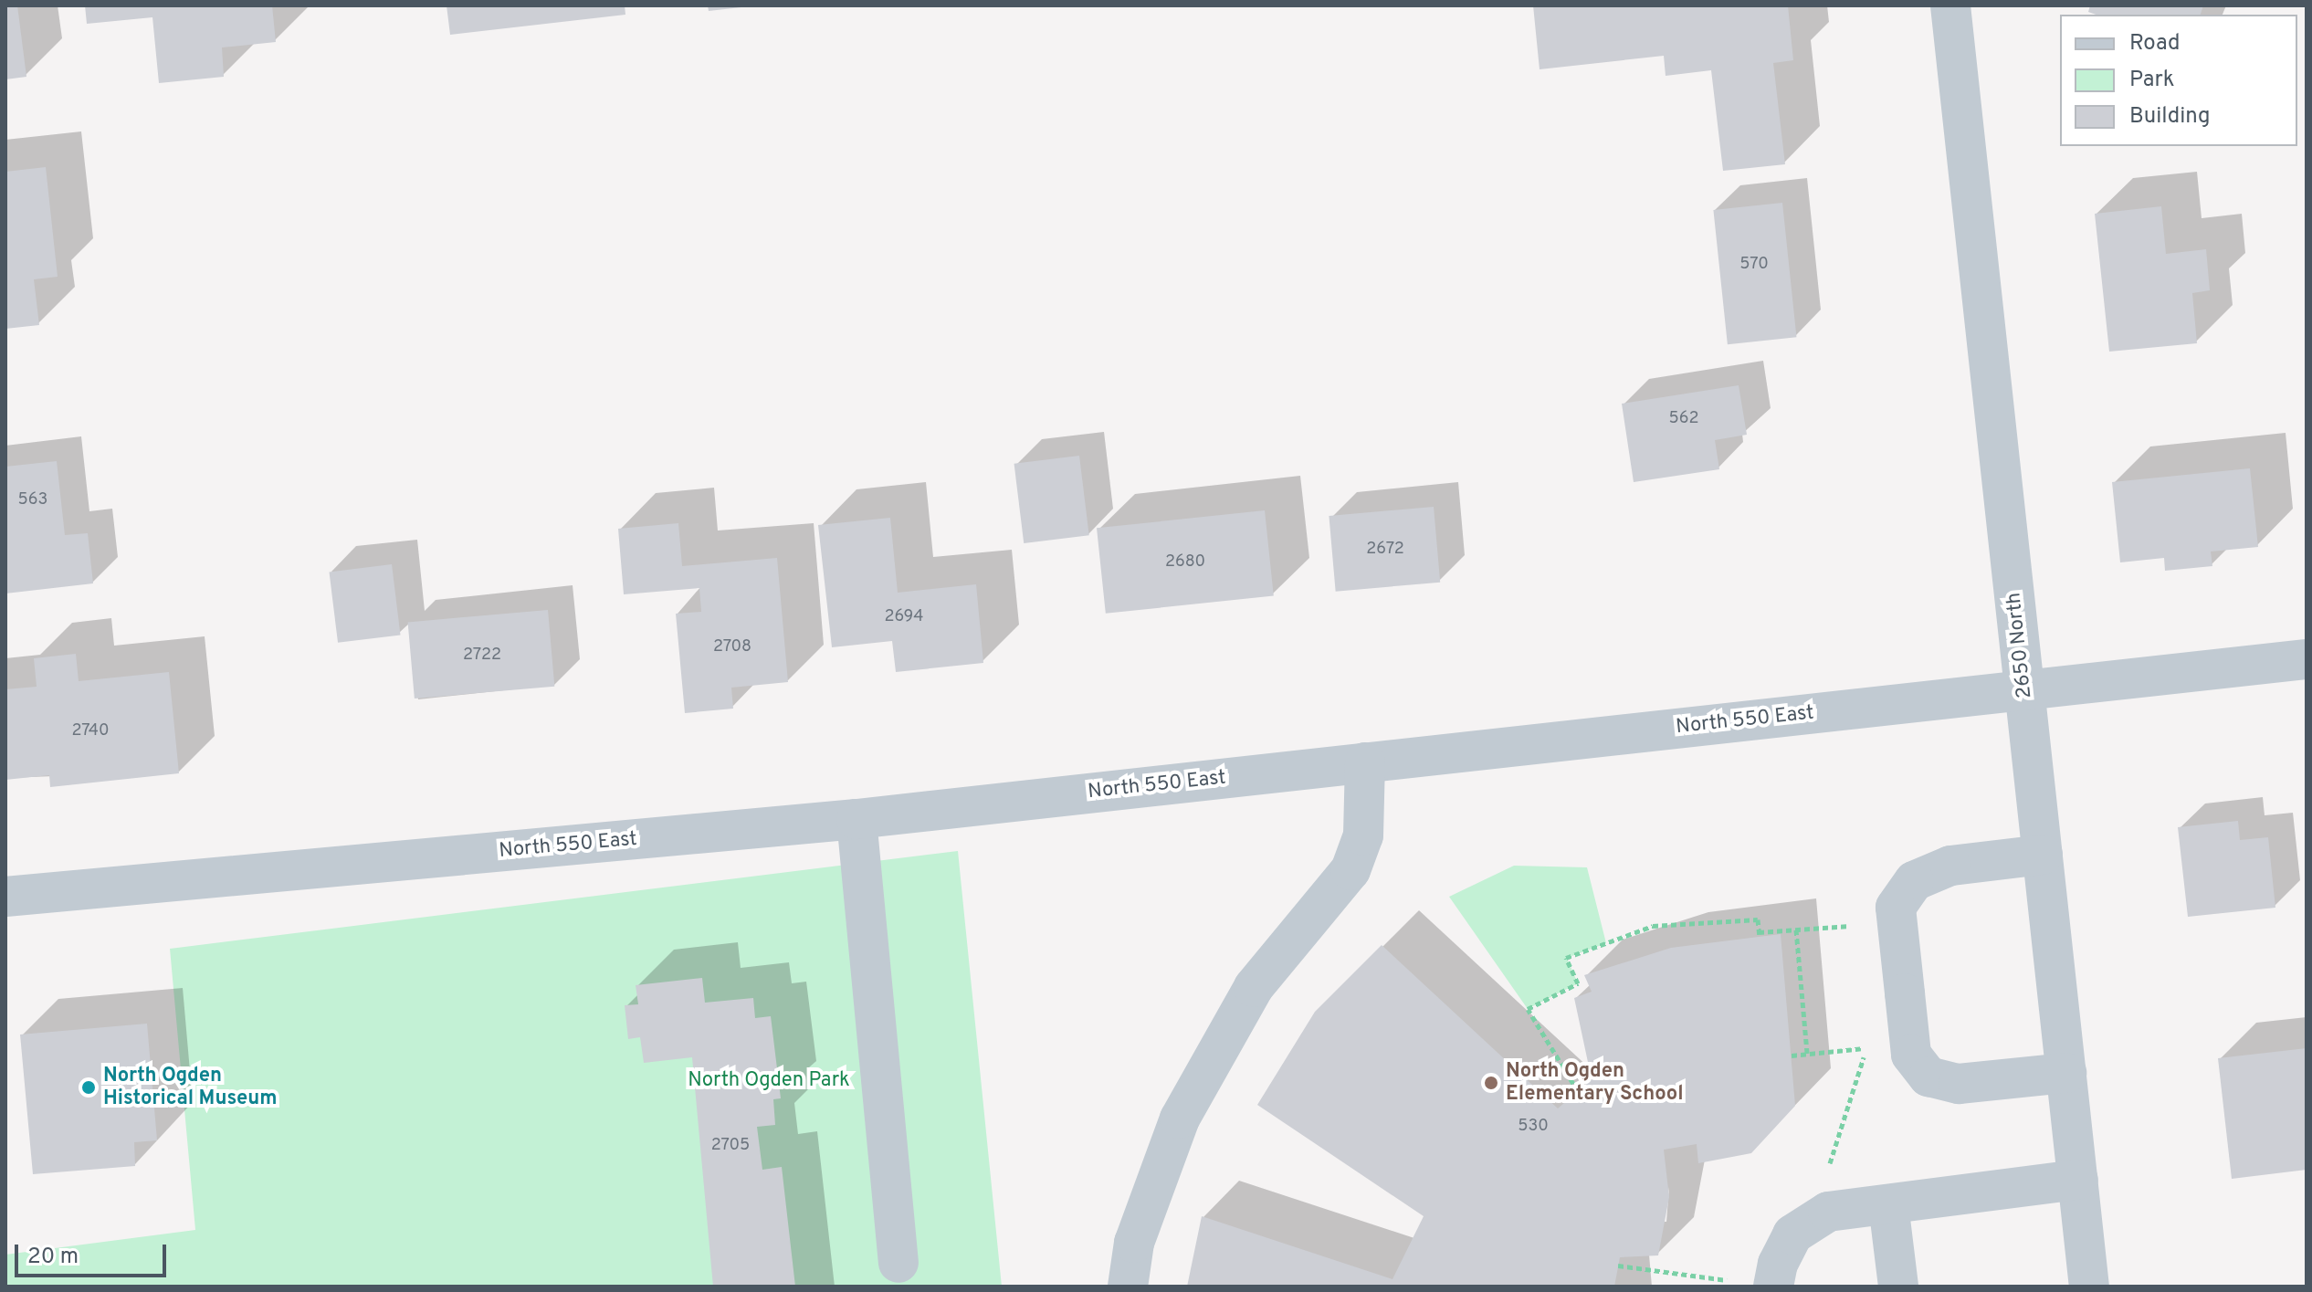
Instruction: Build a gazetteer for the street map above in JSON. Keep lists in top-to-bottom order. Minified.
{"streets":{"street":["2650 North","North 550 East"]},"crossings":[["2650 North","North 550 East"]],"parks":["North Ogden Park"],"places":["North Ogden Elementary School","North Ogden Historical Museum"],"house_numbers":["570","562","563","2672","2680","2694","2708","2722","2740","530","2705"],"legend":["Road","Park","Building"],"scale_bar":"20 m"}
